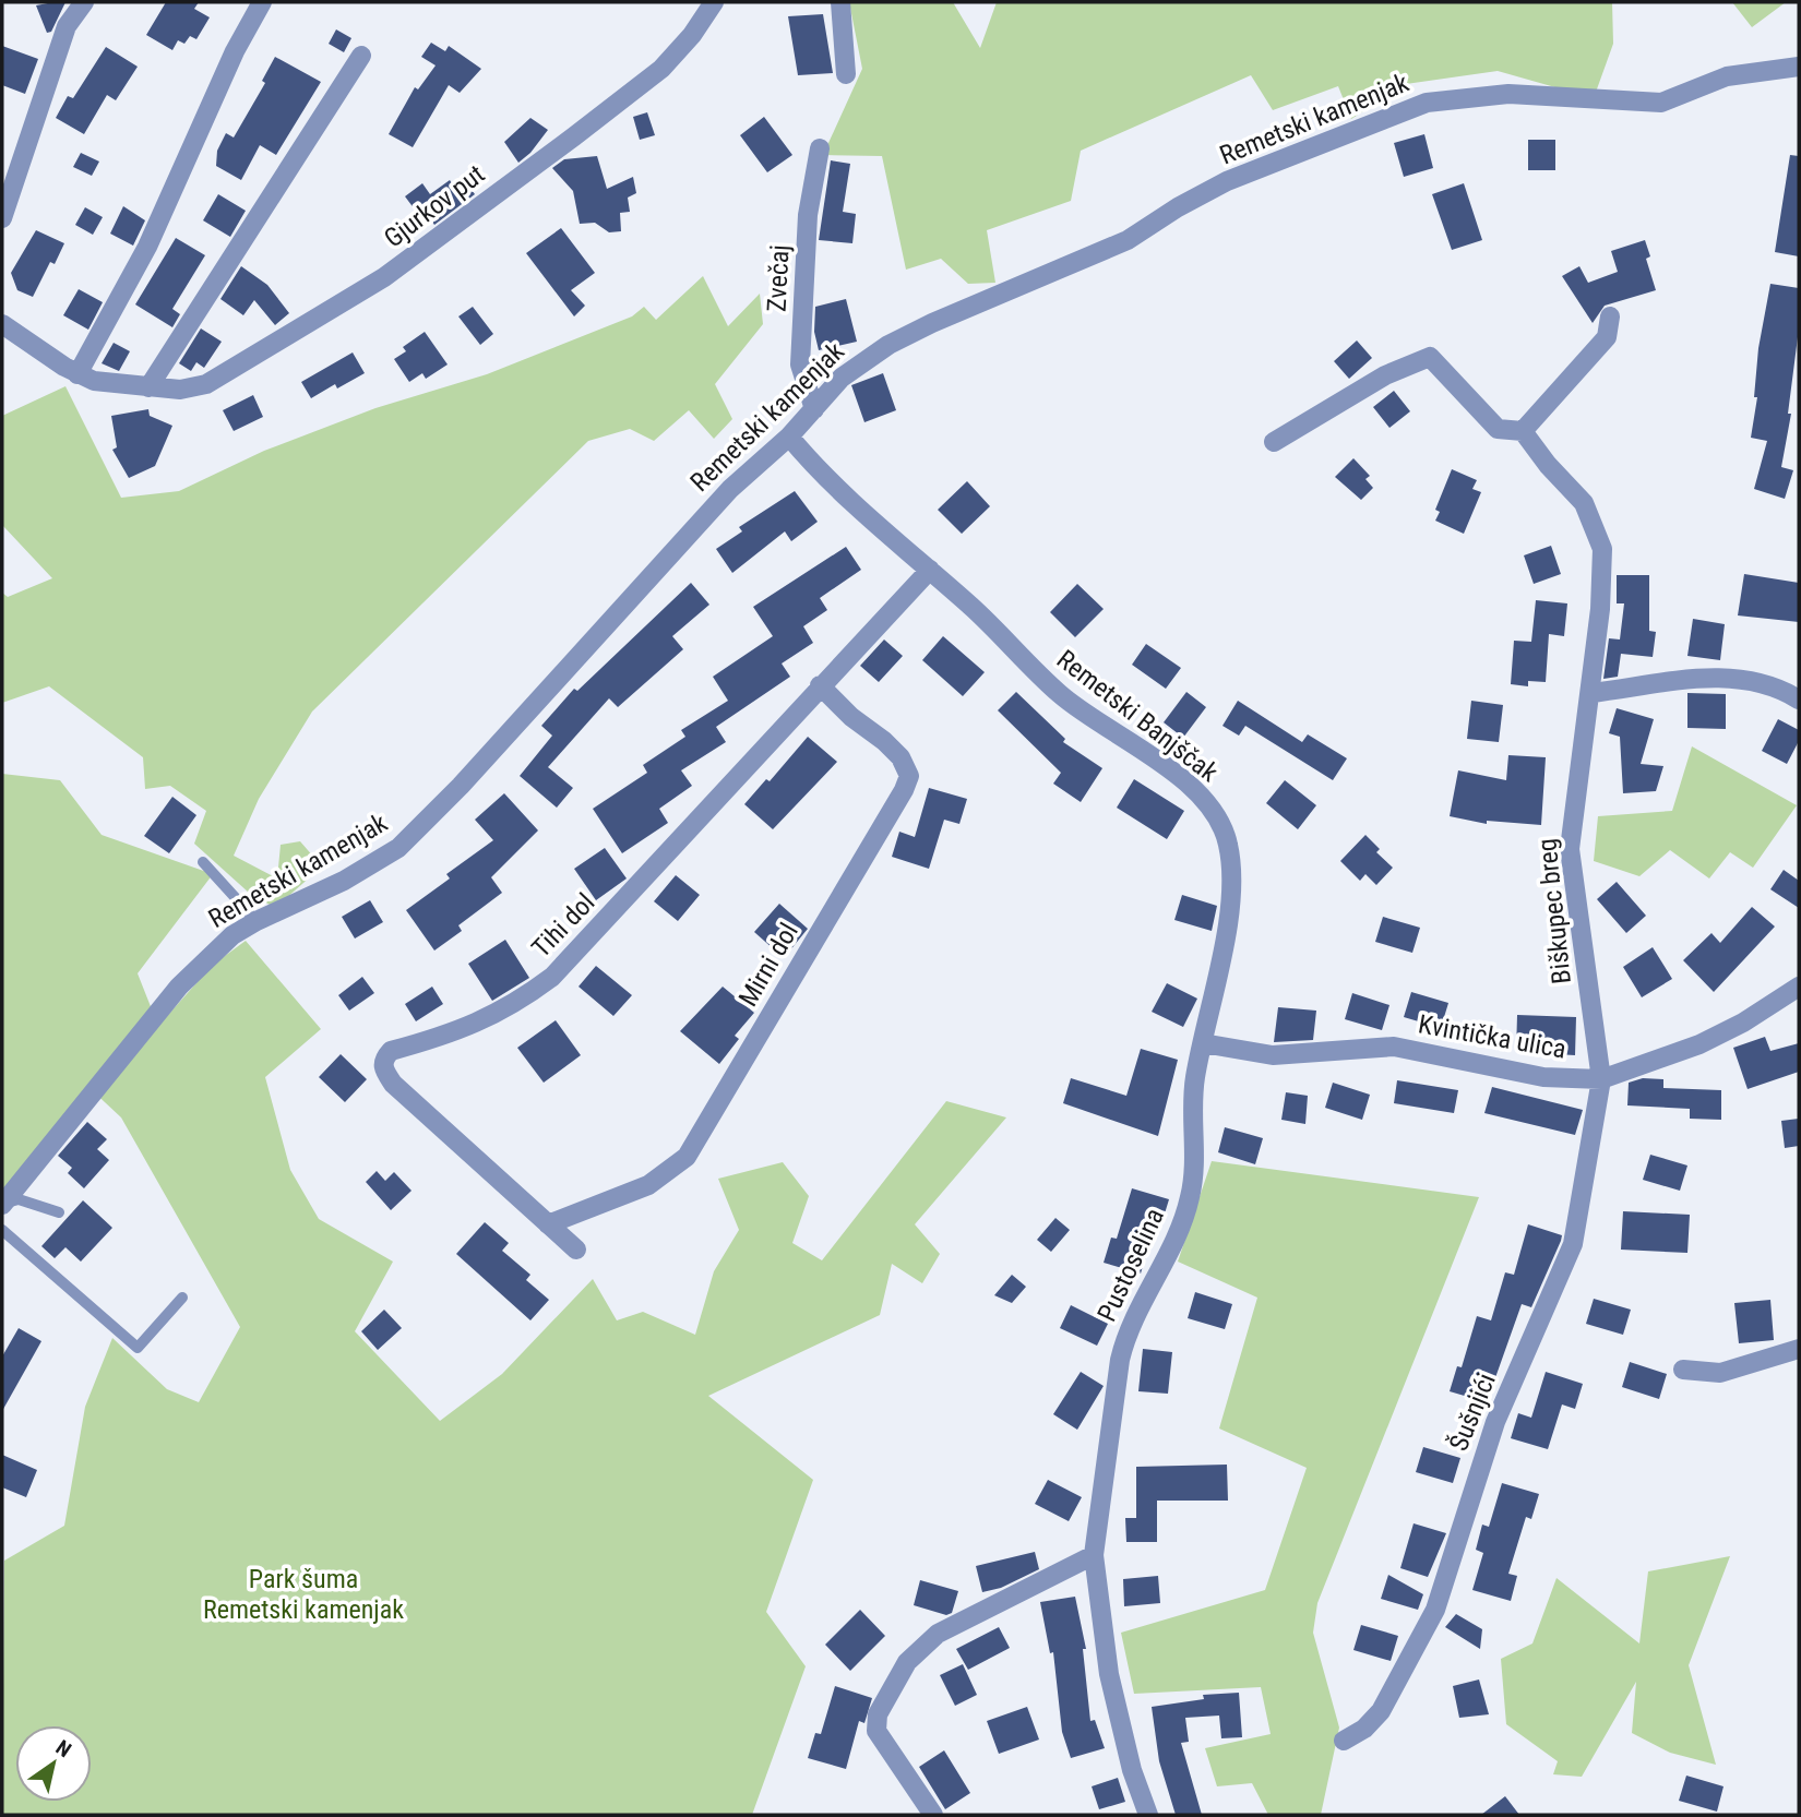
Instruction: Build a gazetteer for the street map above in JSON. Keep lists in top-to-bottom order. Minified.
{"streets":{"street":["Remetski kamenjak","Gjurkov put","Zvečaj","Remetski Banjščak","Biškupec breg","Tihi dol","Mirni dol","Kvintička ulica","Pustoselina","Šušnjići"]},"crossings":[["Remetski kamenjak","Zvečaj"],["Remetski kamenjak","Remetski Banjščak"],["Remetski Banjščak","Tihi dol"],["Remetski Banjščak","Kvintička ulica"],["Remetski Banjščak","Pustoselina"],["Biškupec breg","Kvintička ulica"],["Biškupec breg","Šušnjići"],["Tihi dol","Mirni dol"],["Kvintička ulica","Pustoselina"],["Kvintička ulica","Šušnjići"]],"parks":["Park šuma Remetski kamenjak"],"north":"top right"}
